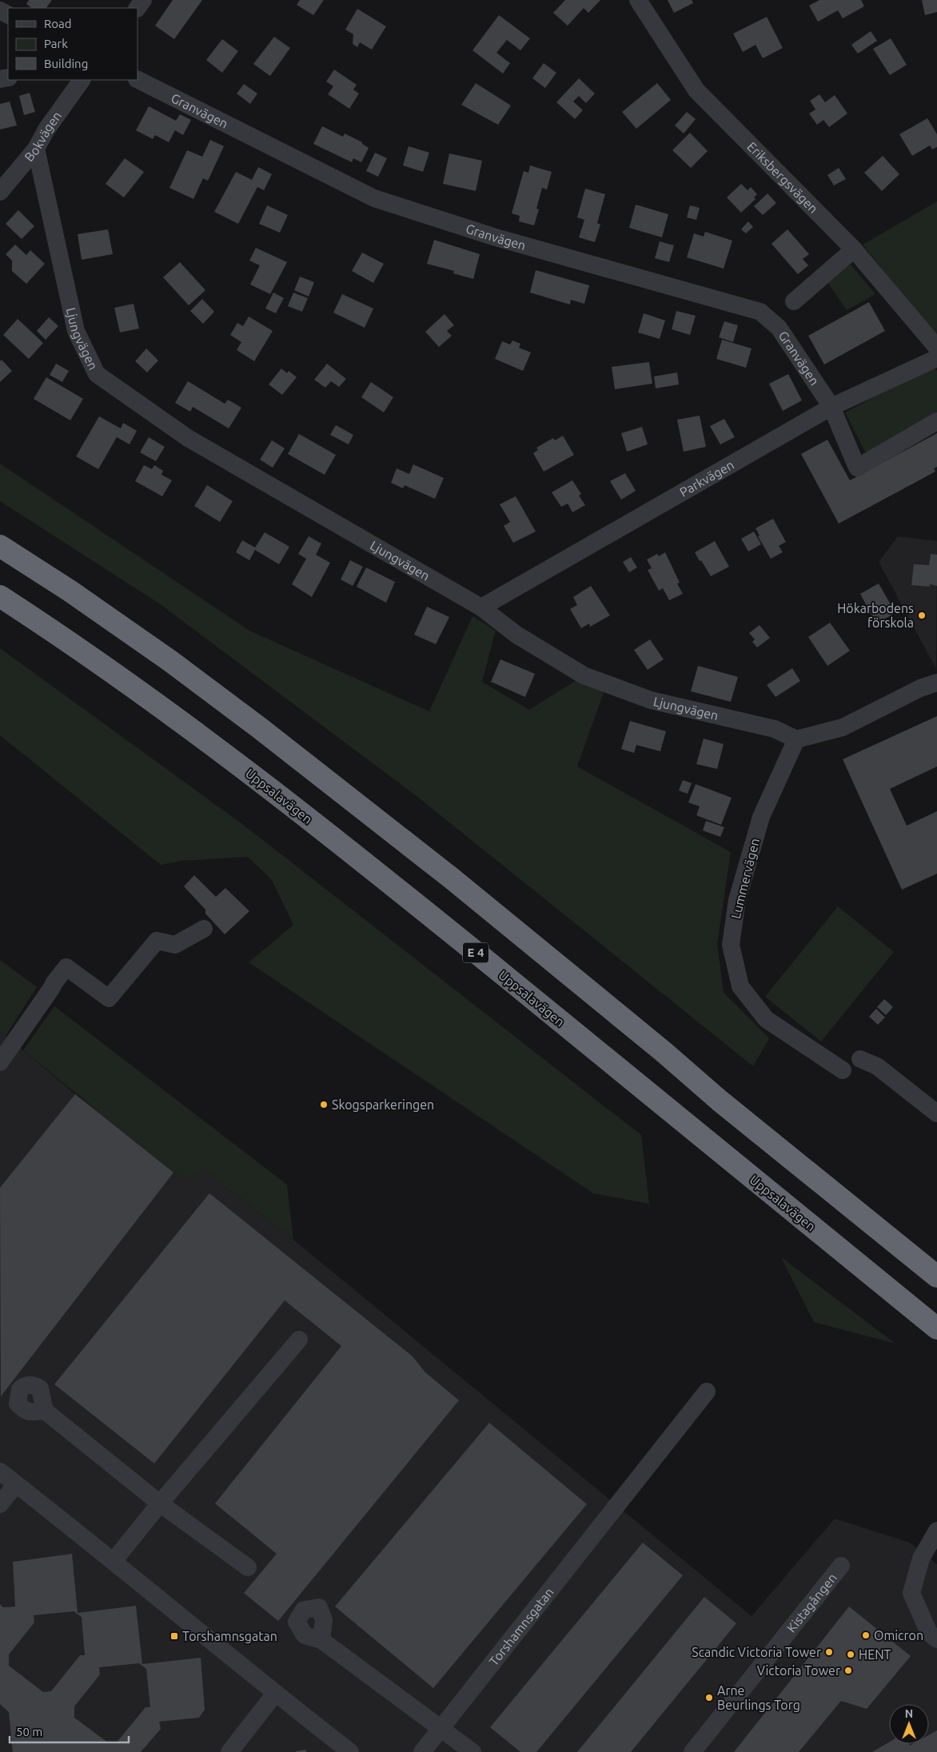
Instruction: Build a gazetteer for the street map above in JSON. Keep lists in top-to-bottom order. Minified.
{"streets":{"highway":["Uppsalavägen","E 4"],"street":["Granvägen","Bokvägen","Eriksbergsvägen","Ljungvägen","Parkvägen","Lummervägen","Kistagången","Torshamnsgatan"]},"crossings":[["Granvägen","Parkvägen"],["Bokvägen","Ljungvägen"],["Ljungvägen","Parkvägen"],["Ljungvägen","Lummervägen"]],"places":{"other":["Hökarbodens förskola","Skogsparkeringen","Omicron","Scandic Victoria Tower","HENT","Victoria Tower","Arne Beurlings Torg"],"transit":["Torshamnsgatan"]},"legend":["Road","Park","Building"],"scale_bar":"50 m","north":"top"}
